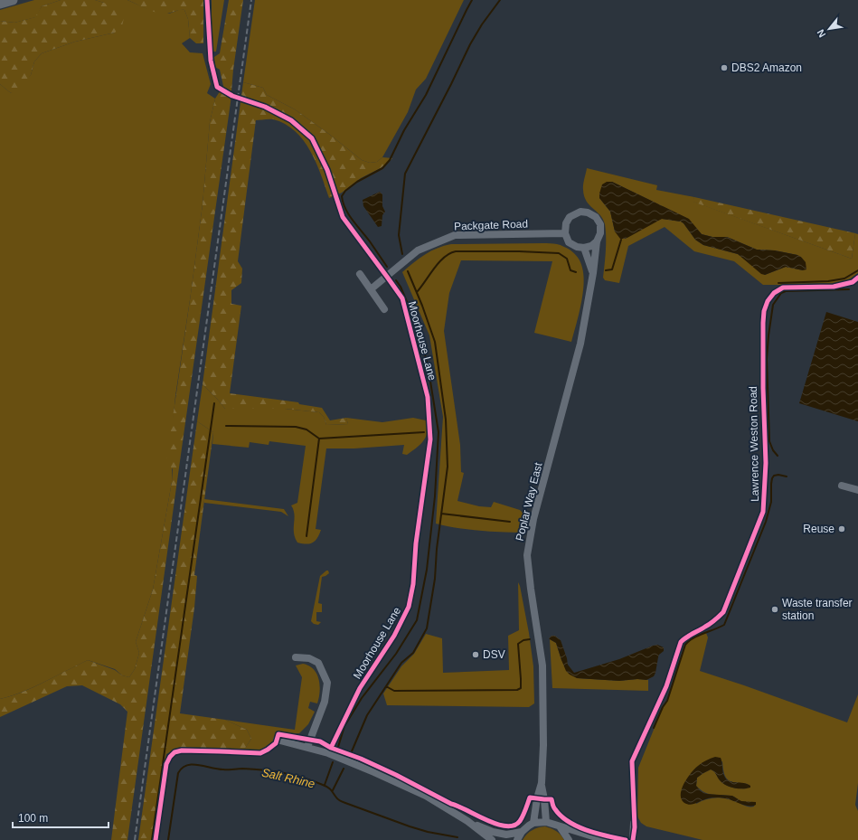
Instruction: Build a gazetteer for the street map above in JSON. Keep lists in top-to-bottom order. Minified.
{"streets":{"street":["Packgate Road","Poplar Way East"],"cycle path":["Moorhouse Lane","Lawrence Weston Road"]},"crossings":[["Packgate Road","Poplar Way East"]],"water":["Salt Rhine"],"places":["DBS2 Amazon","Reuse","Waste transfer station","DSV"],"scale_bar":"100 m","north":"bottom left"}
